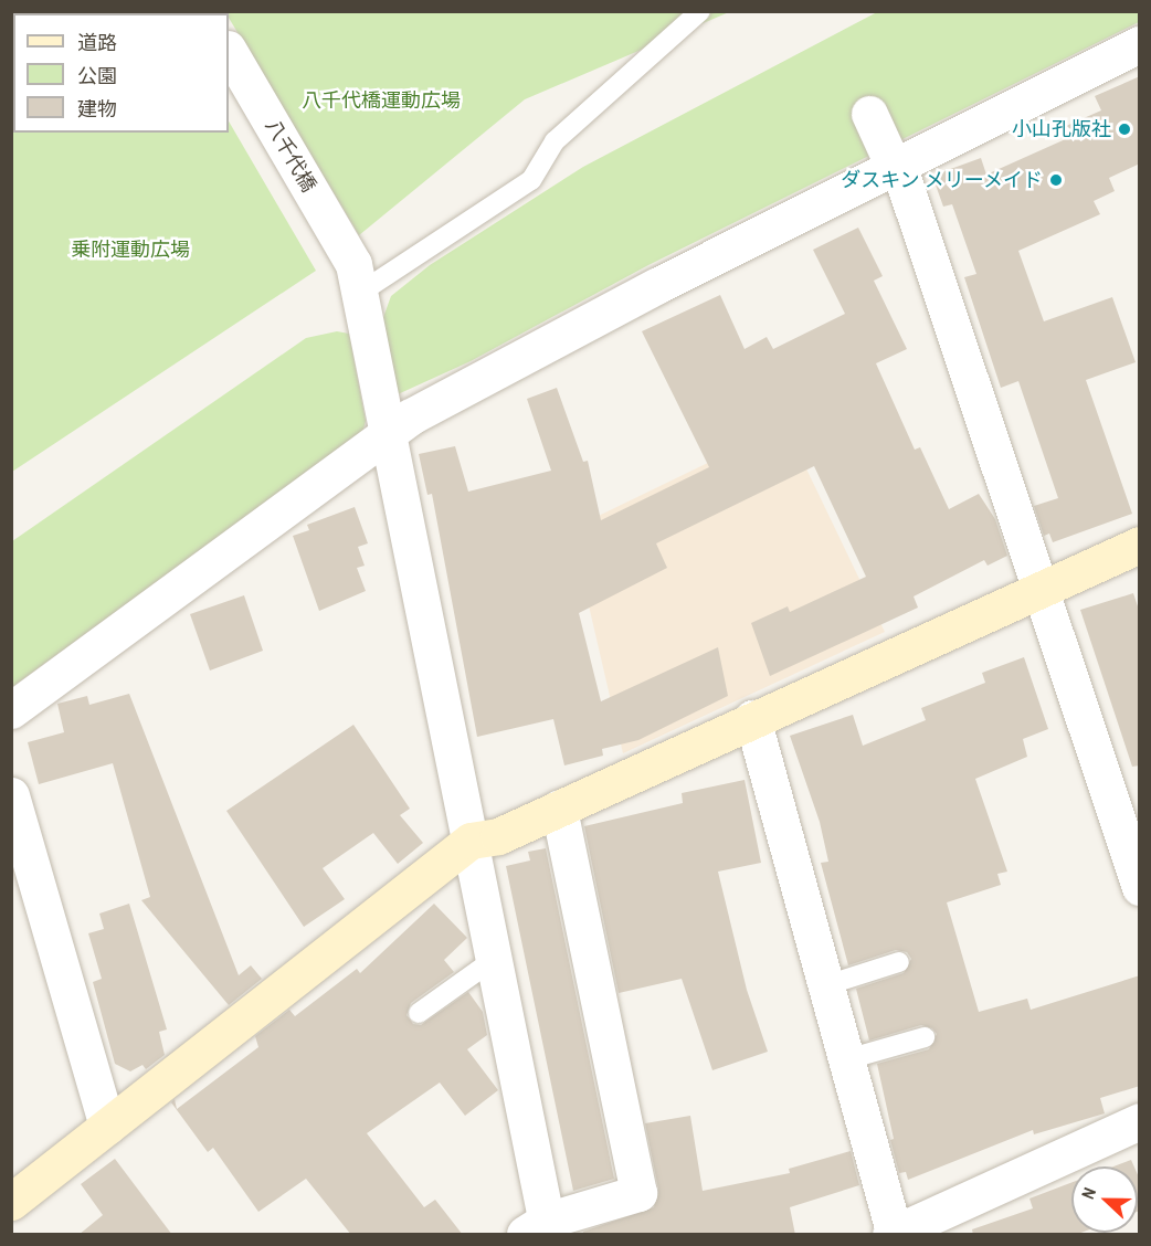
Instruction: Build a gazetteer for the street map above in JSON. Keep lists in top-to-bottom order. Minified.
{"streets":{"street":["八千代橋"]},"parks":["八千代橋運動広場","乗附運動広場"],"places":["小山孔版社","ダスキン メリーメイド"],"legend":["道路","公園","建物"],"north":"left"}
